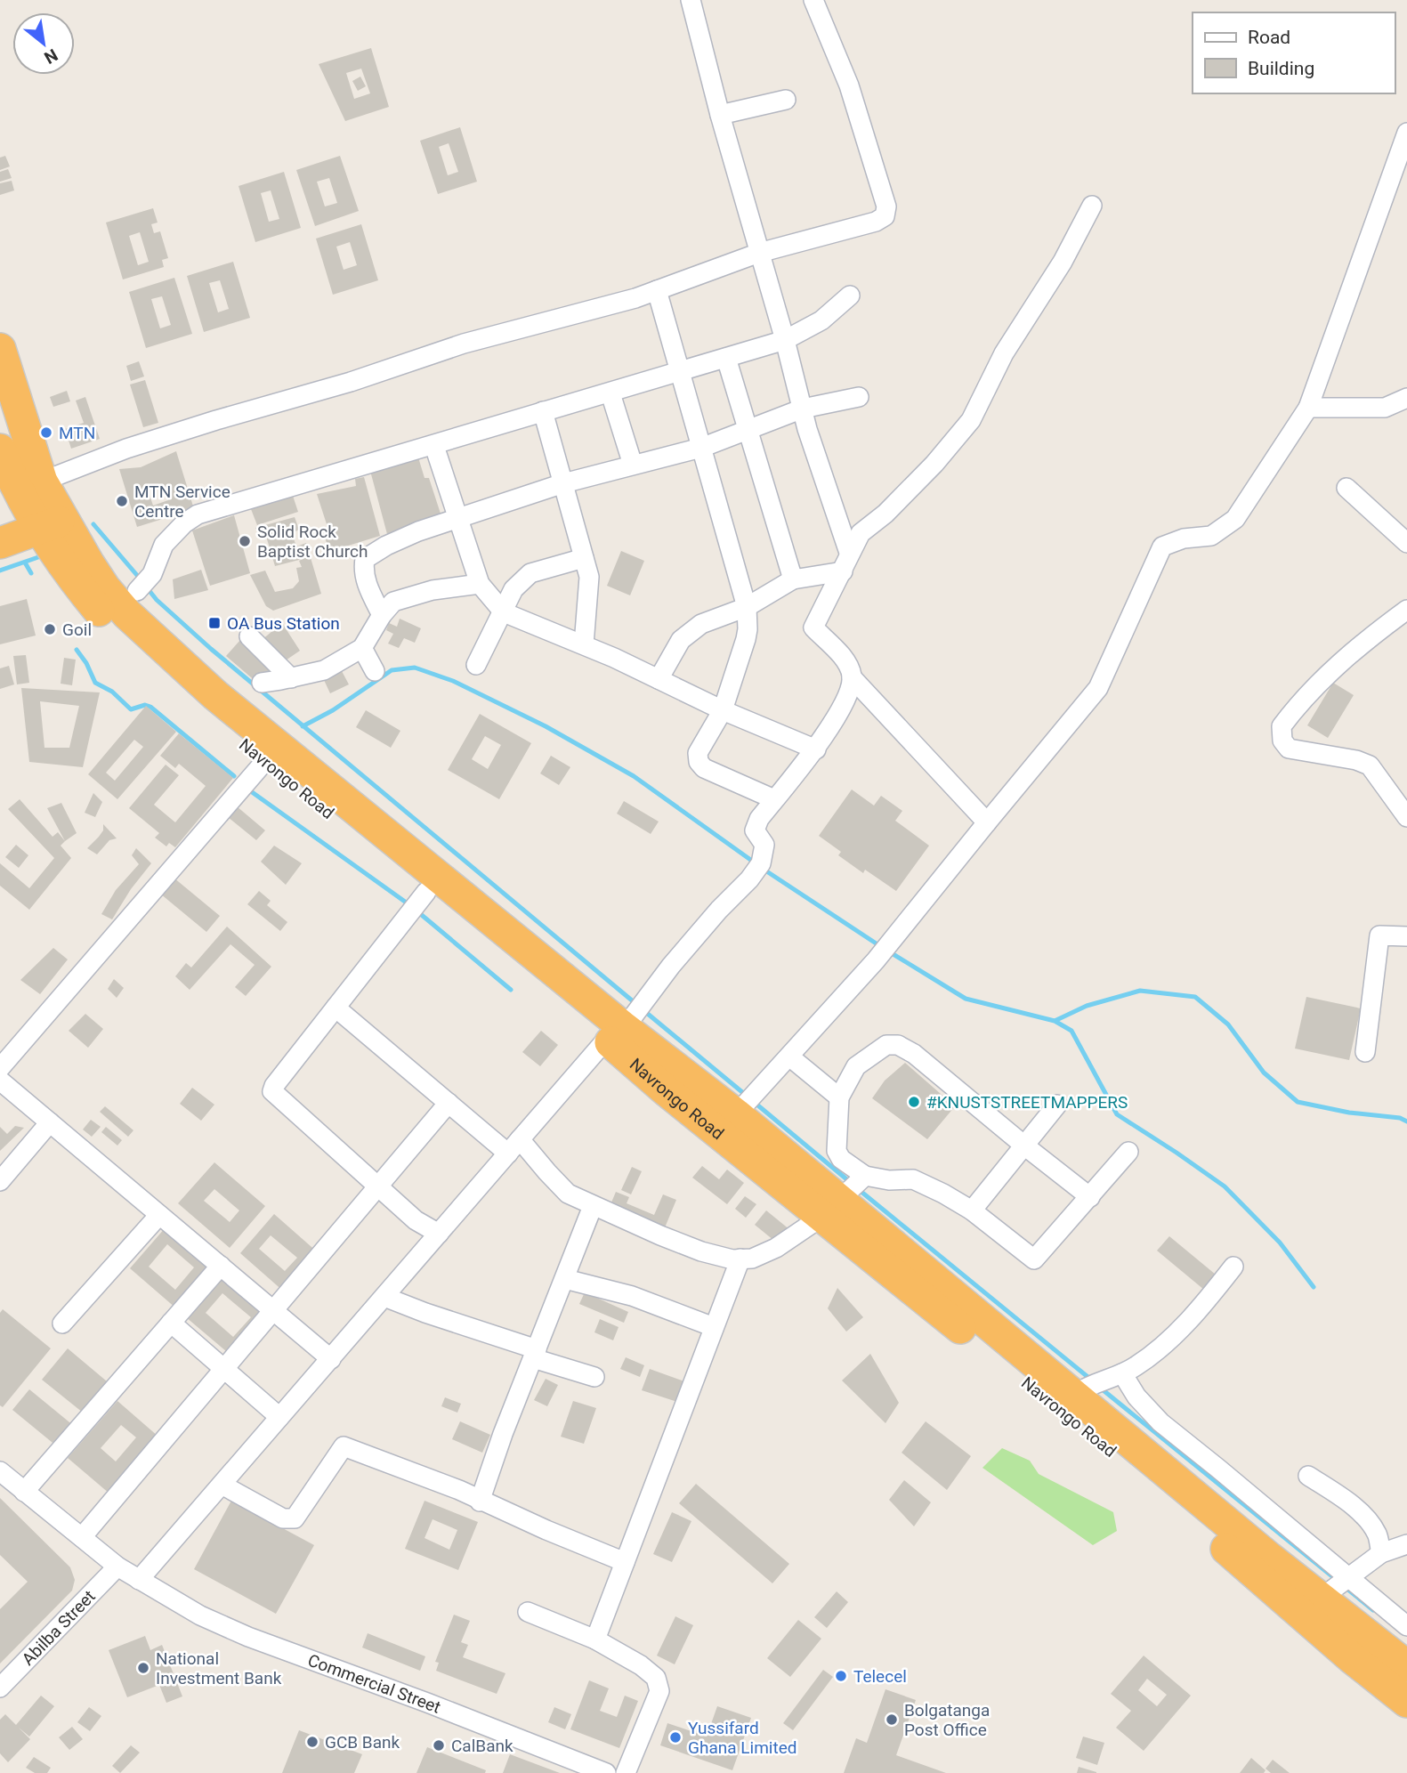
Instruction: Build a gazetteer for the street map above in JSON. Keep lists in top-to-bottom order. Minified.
{"streets":{"highway":["Navrongo Road"],"street":["Abilba Street","Commercial Street"]},"crossings":[["Abilba Street","Commercial Street"]],"places":{"other":["MTN","MTN Service Centre","Solid Rock Baptist Church","Goil","#KNUSTSTREETMAPPERS","National Investment Bank","Telecel","Bolgatanga Post Office","Yussifard Ghana Limited","GCB Bank","CalBank"],"transit":["OA Bus Station"]},"legend":["Road","Building"],"north":"bottom right"}
